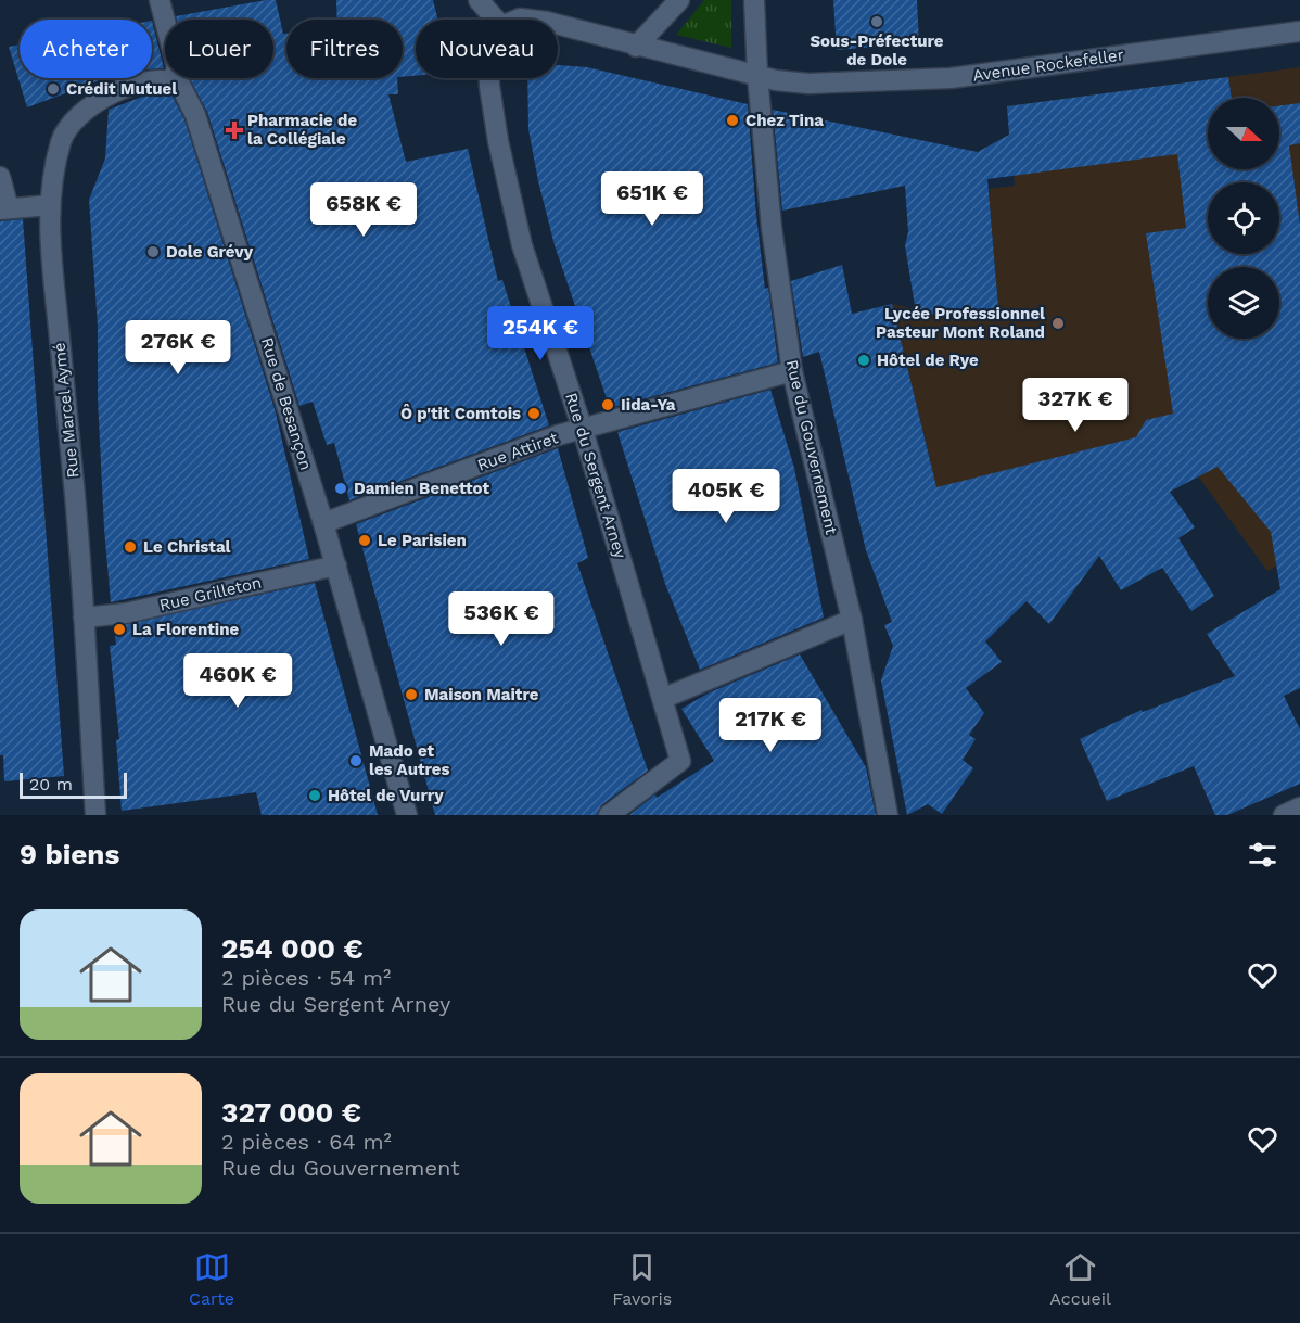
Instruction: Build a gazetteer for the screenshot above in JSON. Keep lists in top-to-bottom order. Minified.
{"streets":{"street":["Avenue Rockefeller","Rue de Besançon","Rue Marcel Aymé","Rue du Gouvernement","Rue Attiret","Rue du Sergent Arney","Rue Grilleton"]},"crossings":[["Avenue Rockefeller","Rue du Gouvernement"],["Rue de Besançon","Rue Marcel Aymé"],["Rue de Besançon","Rue Attiret"],["Rue de Besançon","Rue Grilleton"],["Rue Marcel Aymé","Rue Grilleton"],["Rue du Gouvernement","Rue Attiret"],["Rue Attiret","Rue du Sergent Arney"]],"places":{"other":["Sous-Préfecture de Dole","Crédit Mutuel","Chez Tina","Dole Grévy","Lycée Professionnel Pasteur Mont Roland","Hôtel de Rye","Iida-Ya","Ô p'tit Comtois","Damien Benettot","Le Parisien","Le Christal","La Florentine","Maison Maitre","Mado et les Autres","Hôtel de Vurry"],"health":["Pharmacie de la Collégiale"]},"scale_bar":"20 m","north":"right","page":{"chip":["Acheter","Louer","Filtres","Nouveau"],"price":["651K €","658K €","254K €","276K €","327K €","405K €","536K €","460K €","217K €"],"scale":"20 m","heading":"9 biens","list":[{"name":"254 000 €","note":"2 pièces · 54 m² · Rue du Sergent Arney"},{"name":"327 000 €","note":"2 pièces · 64 m² · Rue du Gouvernement"}],"tabs":["Carte","Favoris","Accueil"]}}
